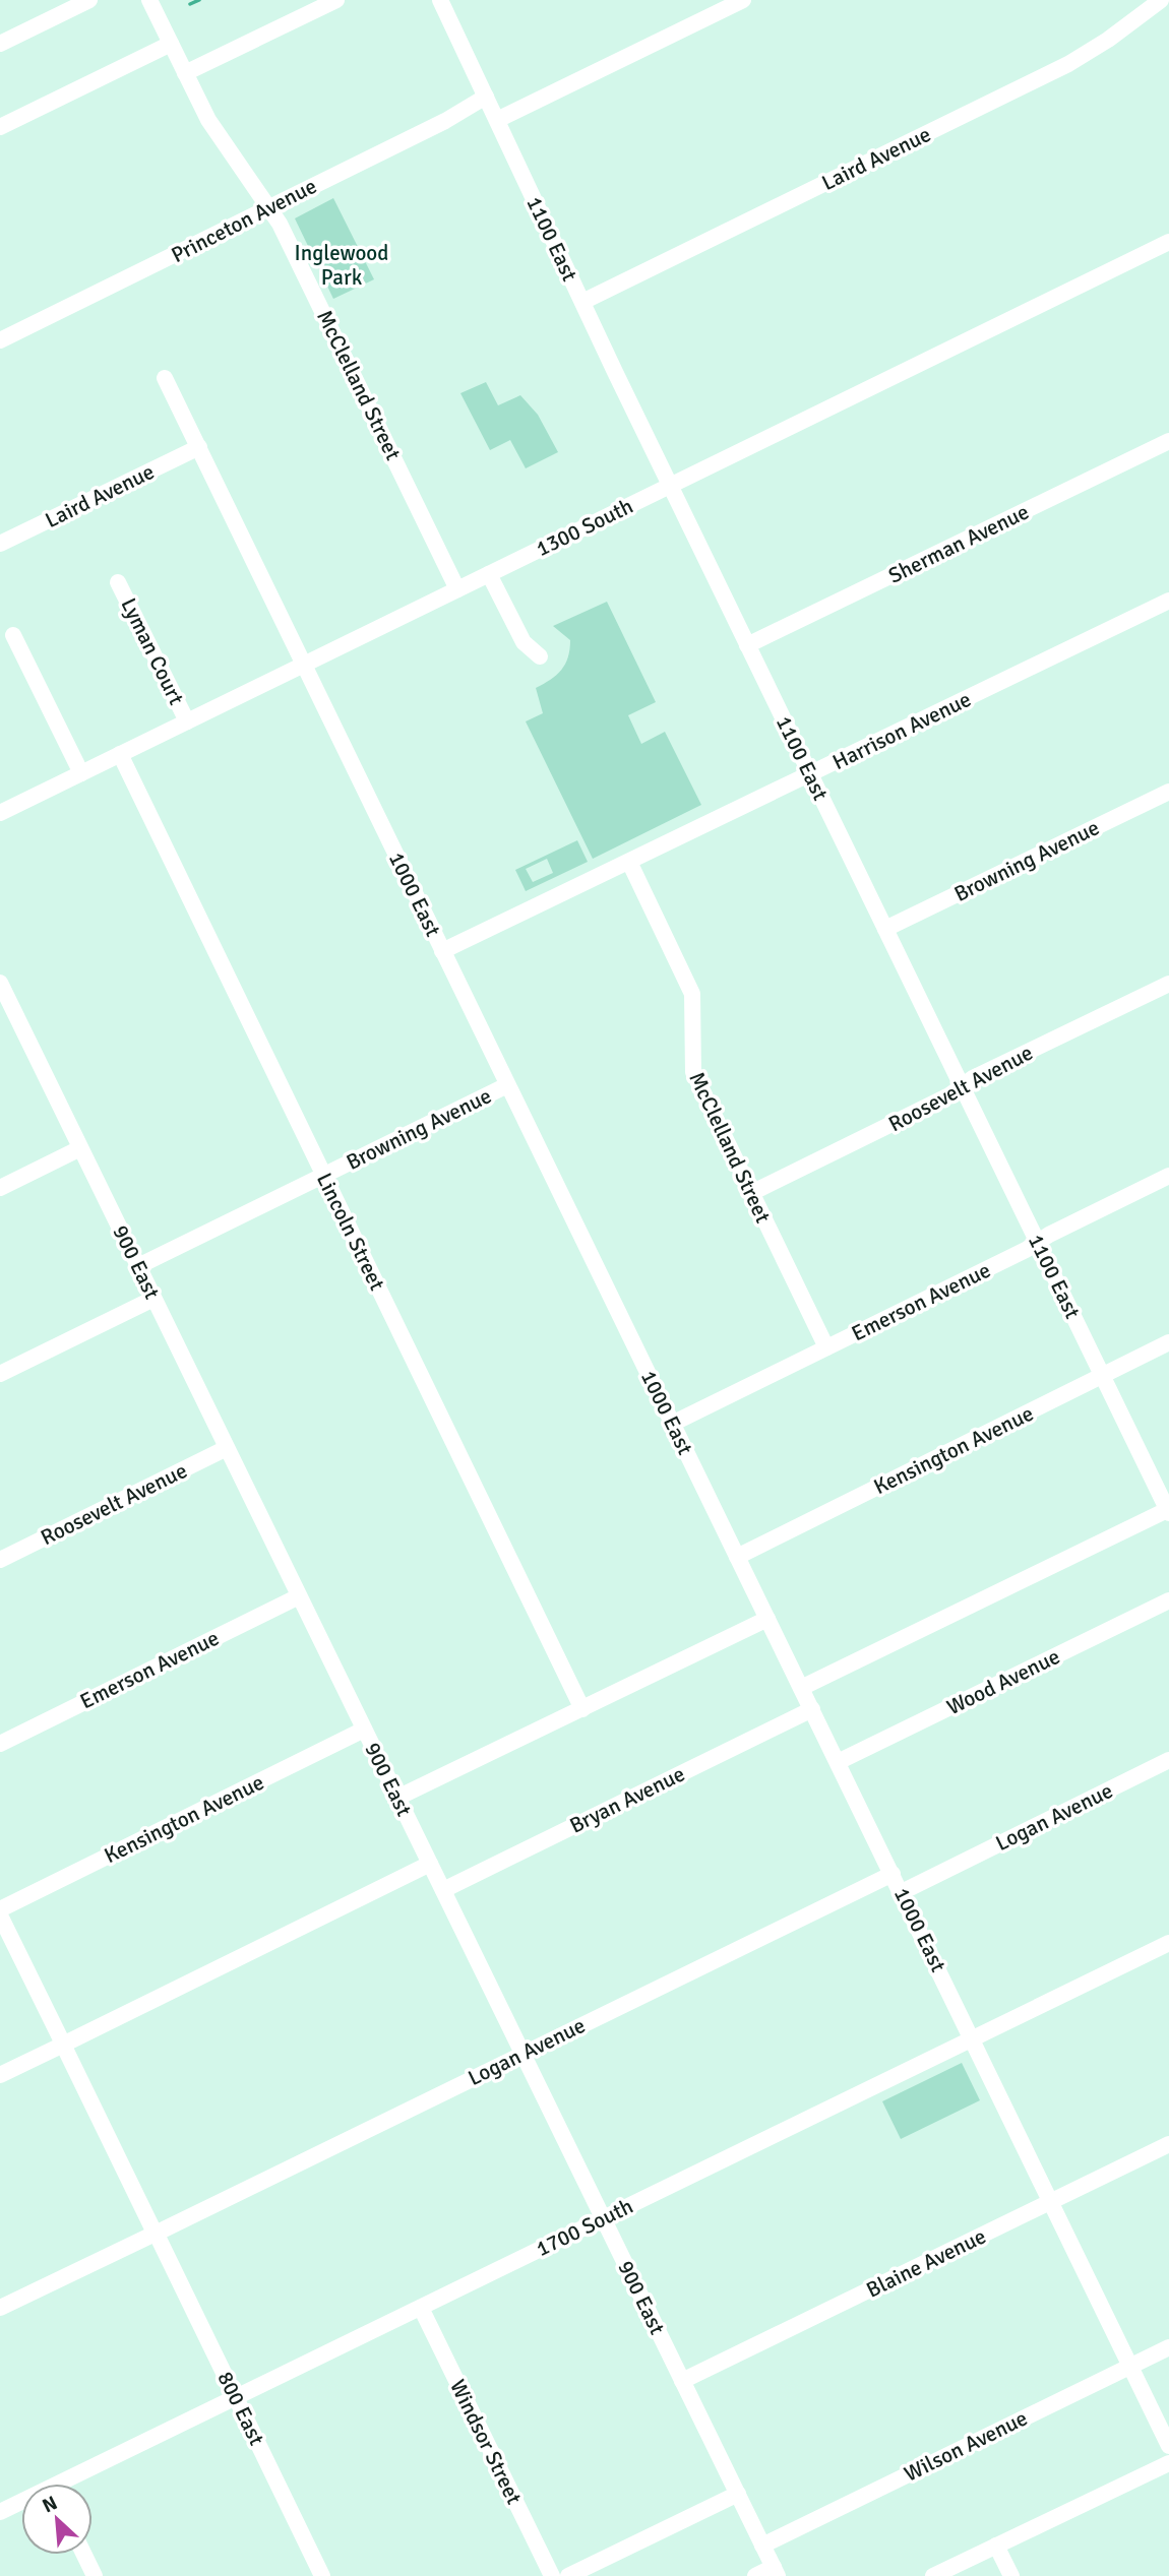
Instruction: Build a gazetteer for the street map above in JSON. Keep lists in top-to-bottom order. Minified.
{"streets":{"street":["Laird Avenue","Princeton Avenue","1100 East","McClelland Street","1300 South","Sherman Avenue","Lyman Court","Harrison Avenue","Browning Avenue","1000 East","Roosevelt Avenue","Lincoln Street","900 East","Emerson Avenue","Kensington Avenue","Wood Avenue","Bryan Avenue","Logan Avenue","1700 South","Blaine Avenue","800 East","Windsor Street","Wilson Avenue"]},"crossings":[["Laird Avenue","1100 East"],["Laird Avenue","1000 East"],["Princeton Avenue","1100 East"],["Princeton Avenue","McClelland Street"],["1100 East","1300 South"],["1100 East","Sherman Avenue"],["1100 East","Harrison Avenue"],["1100 East","Browning Avenue"],["1100 East","Roosevelt Avenue"],["1100 East","Emerson Avenue"],["1100 East","Kensington Avenue"],["McClelland Street","1300 South"],["McClelland Street","Harrison Avenue"],["McClelland Street","Roosevelt Avenue"],["McClelland Street","Emerson Avenue"],["1300 South","Lyman Court"],["1300 South","1000 East"],["1300 South","Lincoln Street"],["Harrison Avenue","1000 East"],["Browning Avenue","1000 East"],["Browning Avenue","Lincoln Street"],["Browning Avenue","900 East"],["1000 East","Emerson Avenue"],["1000 East","Kensington Avenue"],["1000 East","Wood Avenue"],["1000 East","Bryan Avenue"],["1000 East","Logan Avenue"],["1000 East","1700 South"],["1000 East","Blaine Avenue"],["1000 East","Wilson Avenue"],["Roosevelt Avenue","900 East"],["900 East","Emerson Avenue"],["900 East","Kensington Avenue"],["900 East","Bryan Avenue"],["900 East","Logan Avenue"],["900 East","1700 South"],["900 East","Blaine Avenue"],["900 East","Wilson Avenue"],["Kensington Avenue","800 East"],["Logan Avenue","800 East"],["1700 South","800 East"],["1700 South","Windsor Street"]],"parks":["Inglewood Park"],"north":"top left"}
